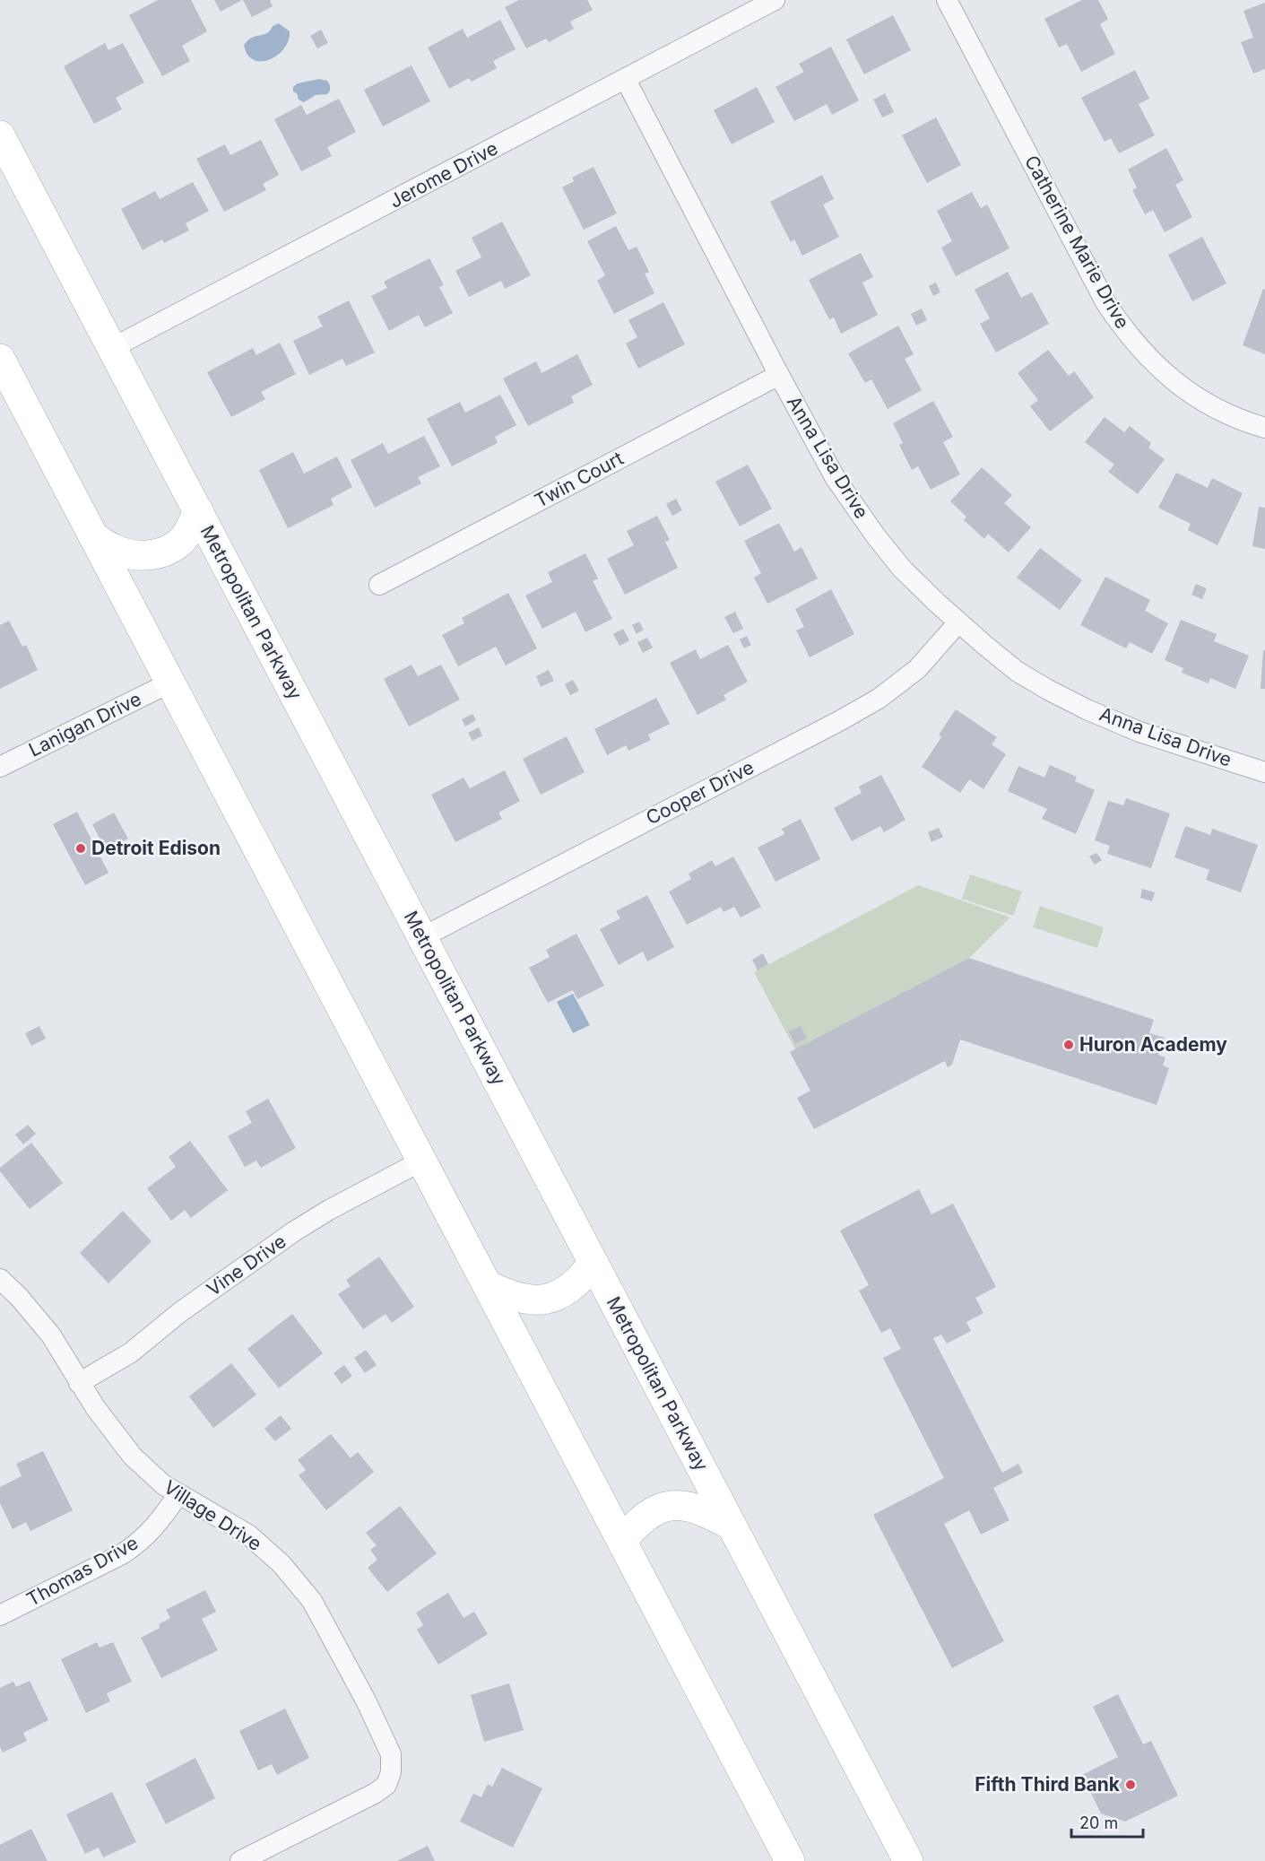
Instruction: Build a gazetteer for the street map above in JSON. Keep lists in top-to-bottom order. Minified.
{"streets":{"main road":["Metropolitan Parkway"],"street":["Jerome Drive","Catherine Marie Drive","Anna Lisa Drive","Twin Court","Lanigan Drive","Cooper Drive","Vine Drive","Village Drive","Thomas Drive"]},"crossings":[["Jerome Drive","Anna Lisa Drive"],["Jerome Drive","Metropolitan Parkway"],["Anna Lisa Drive","Twin Court"],["Anna Lisa Drive","Cooper Drive"],["Metropolitan Parkway","Cooper Drive"],["Vine Drive","Village Drive"],["Village Drive","Thomas Drive"]],"places":["Detroit Edison","Huron Academy","Fifth Third Bank"],"scale_bar":"20 m"}
